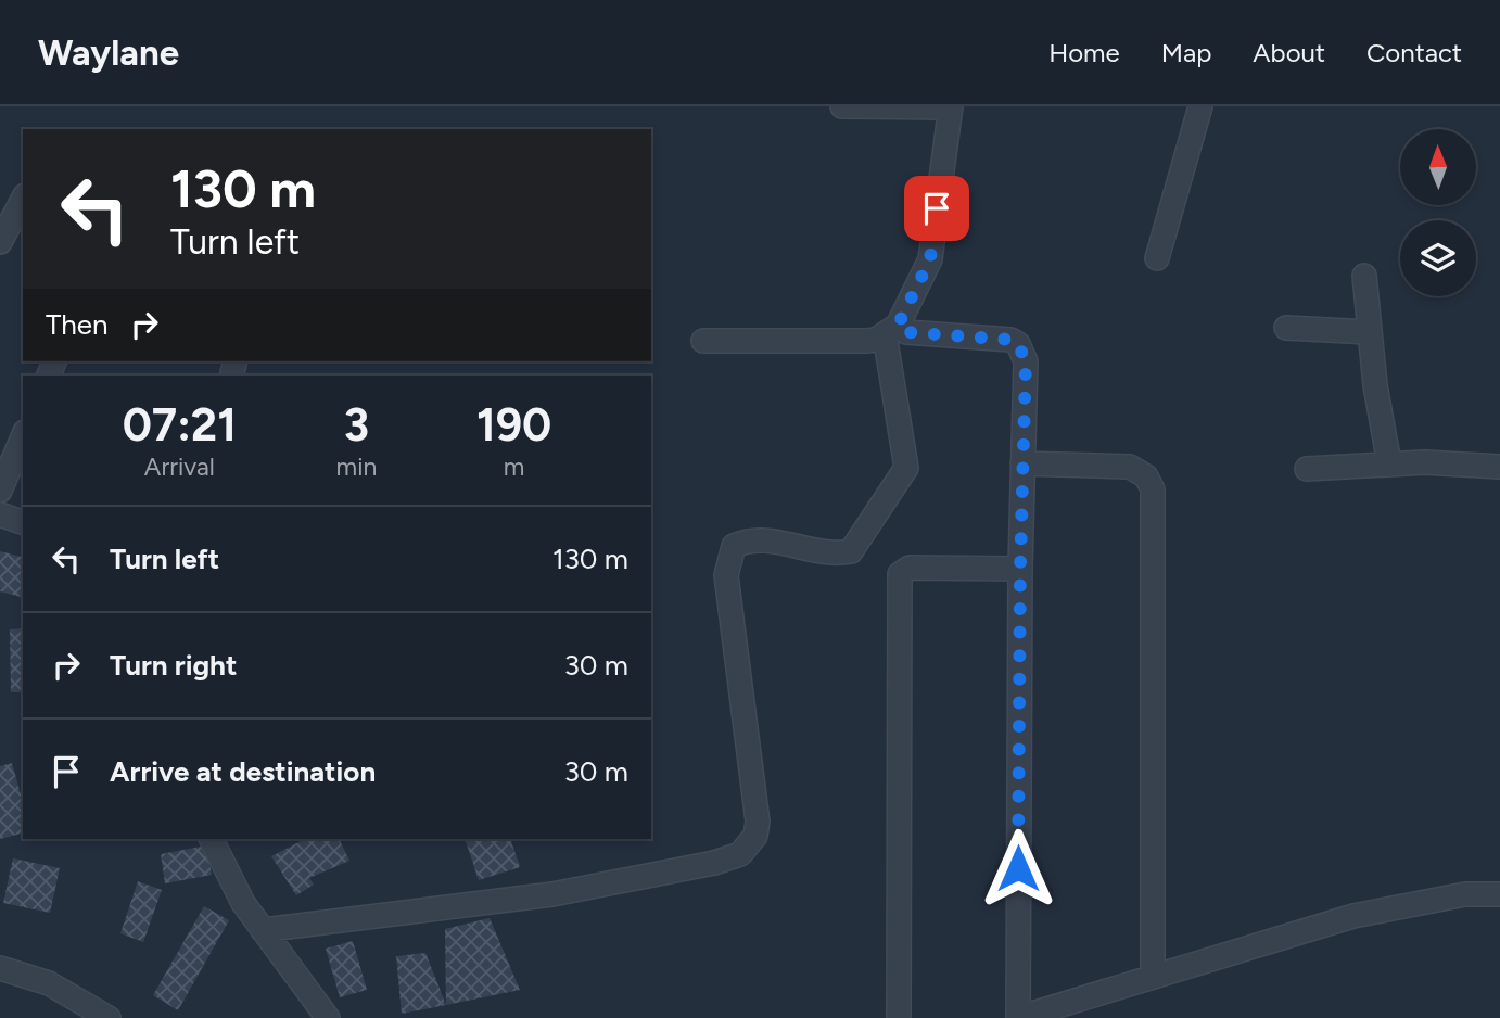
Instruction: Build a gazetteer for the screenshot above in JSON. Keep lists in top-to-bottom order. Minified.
{"north":"top","page":{"header":"Waylane","nav":["Home","Map","About","Contact"],"turn":["130 m","Turn left"],"then":"Then","eta":["07:21","Arrival","3","min","190","m"],"list":[{"name":"Turn left","value":"130 m"},{"name":"Turn right","value":"30 m"},{"name":"Arrive at destination","value":"30 m"}]}}
